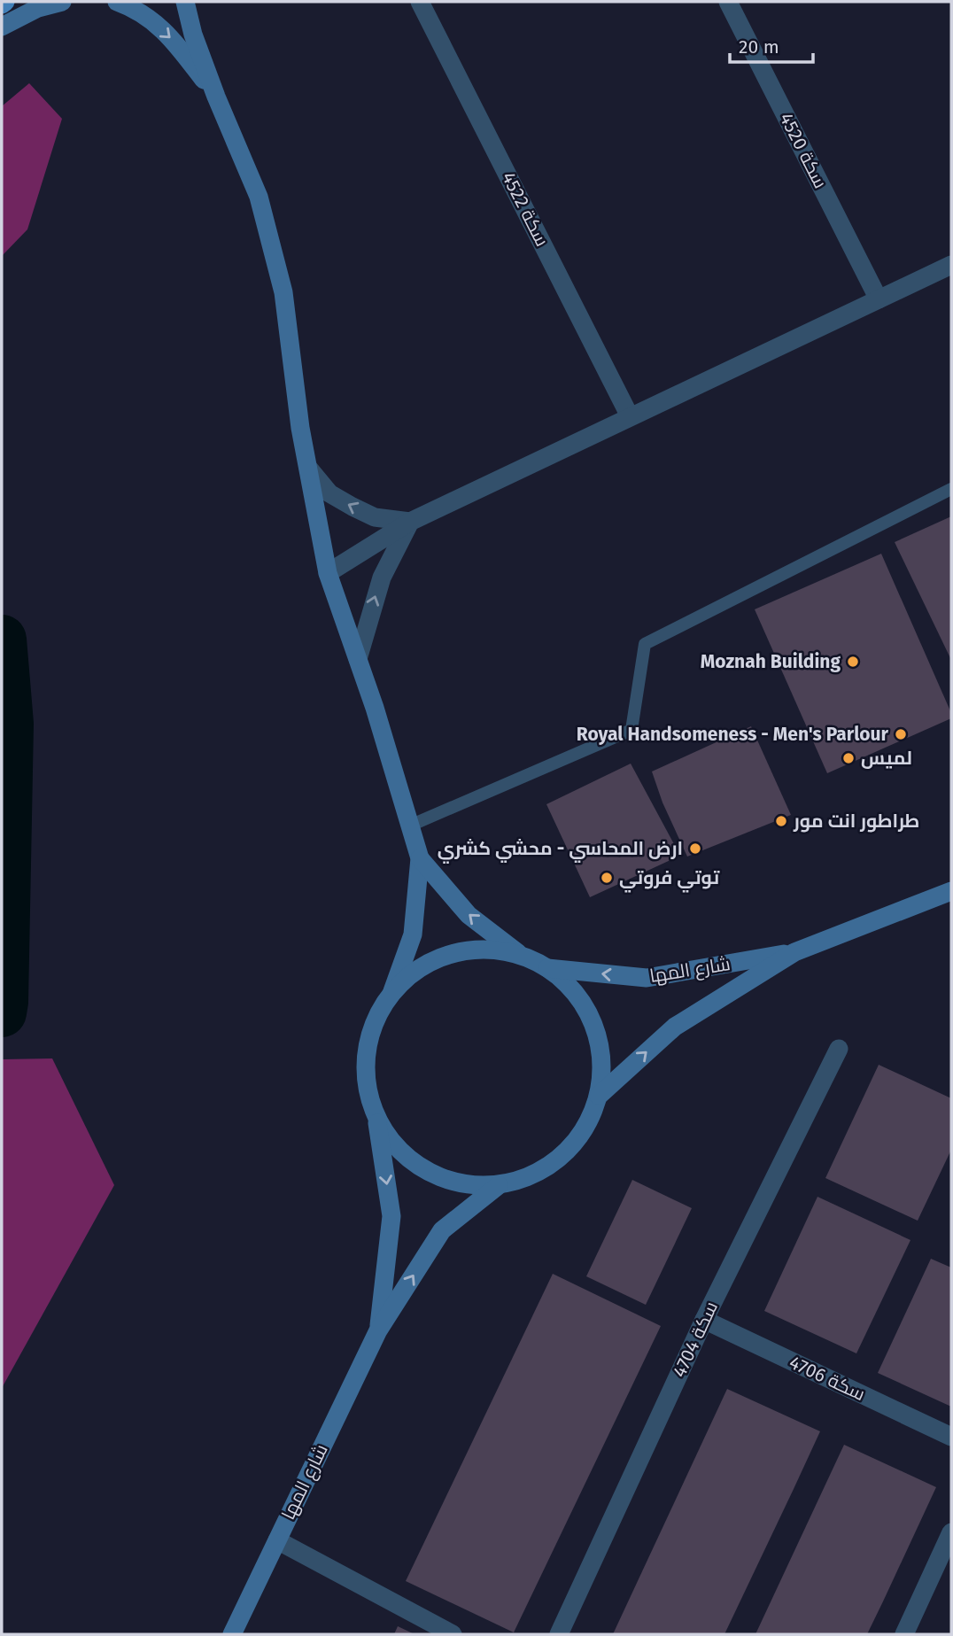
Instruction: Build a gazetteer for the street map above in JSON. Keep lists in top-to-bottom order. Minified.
{"streets":{"street":["سكة 4520","سكة 4522","شارع المها","سكة 4704","4706 سكة"]},"crossings":[["سكة 4704","4706 سكة"]],"places":["Moznah Building","Royal Handsomeness - Men's Parlour","لميس","طراطور انت مور","ارض المحاسي - محشي كشري","توتي فروتي"],"scale_bar":"20 m"}
